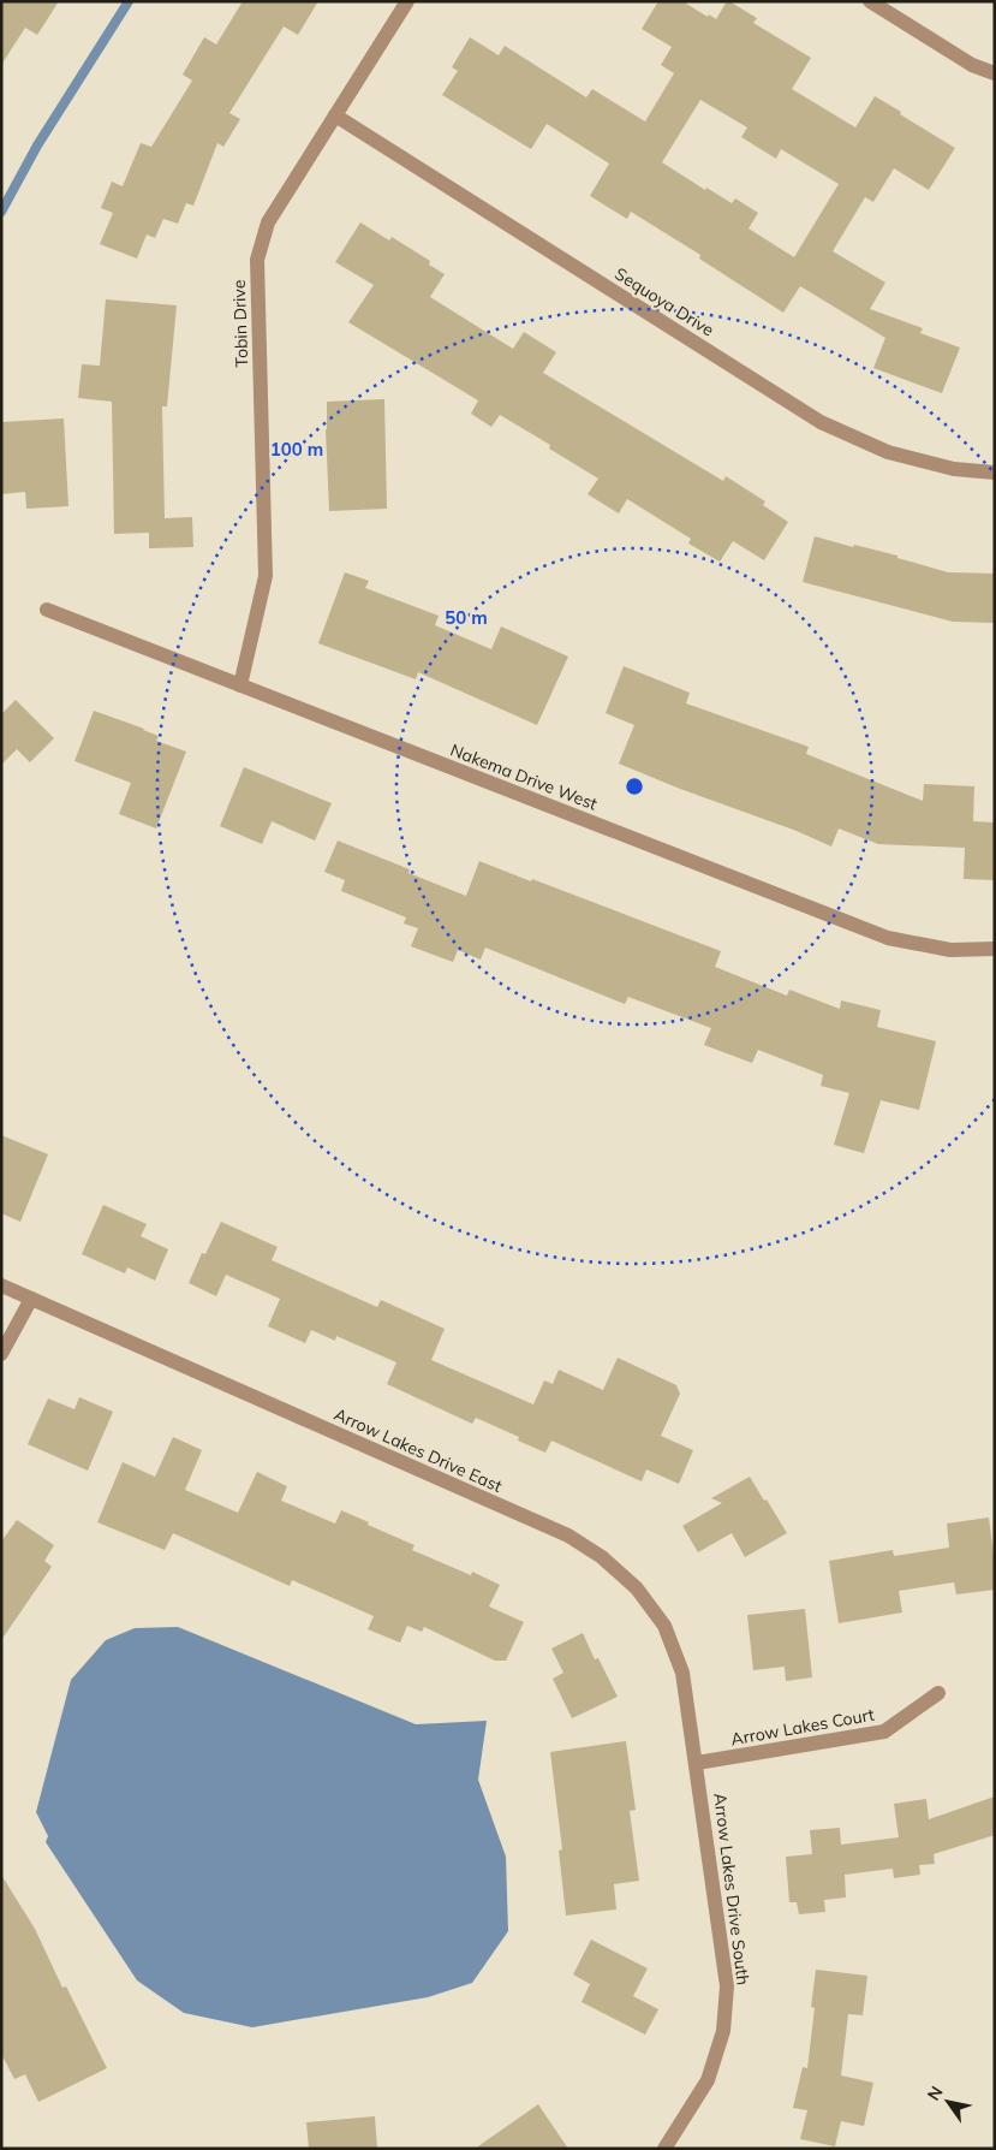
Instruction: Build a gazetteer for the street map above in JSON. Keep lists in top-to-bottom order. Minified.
{"streets":{"street":["Sequoya Drive","Tobin Drive","Nakema Drive West","Arrow Lakes Drive East","Arrow Lakes Court","Arrow Lakes Drive South"]},"crossings":[["Sequoya Drive","Tobin Drive"],["Tobin Drive","Nakema Drive West"],["Arrow Lakes Drive East","Arrow Lakes Court"],["Arrow Lakes Drive East","Arrow Lakes Drive South"],["Arrow Lakes Court","Arrow Lakes Drive South"]],"north":"top left","rings":["100 m","50 m"]}
